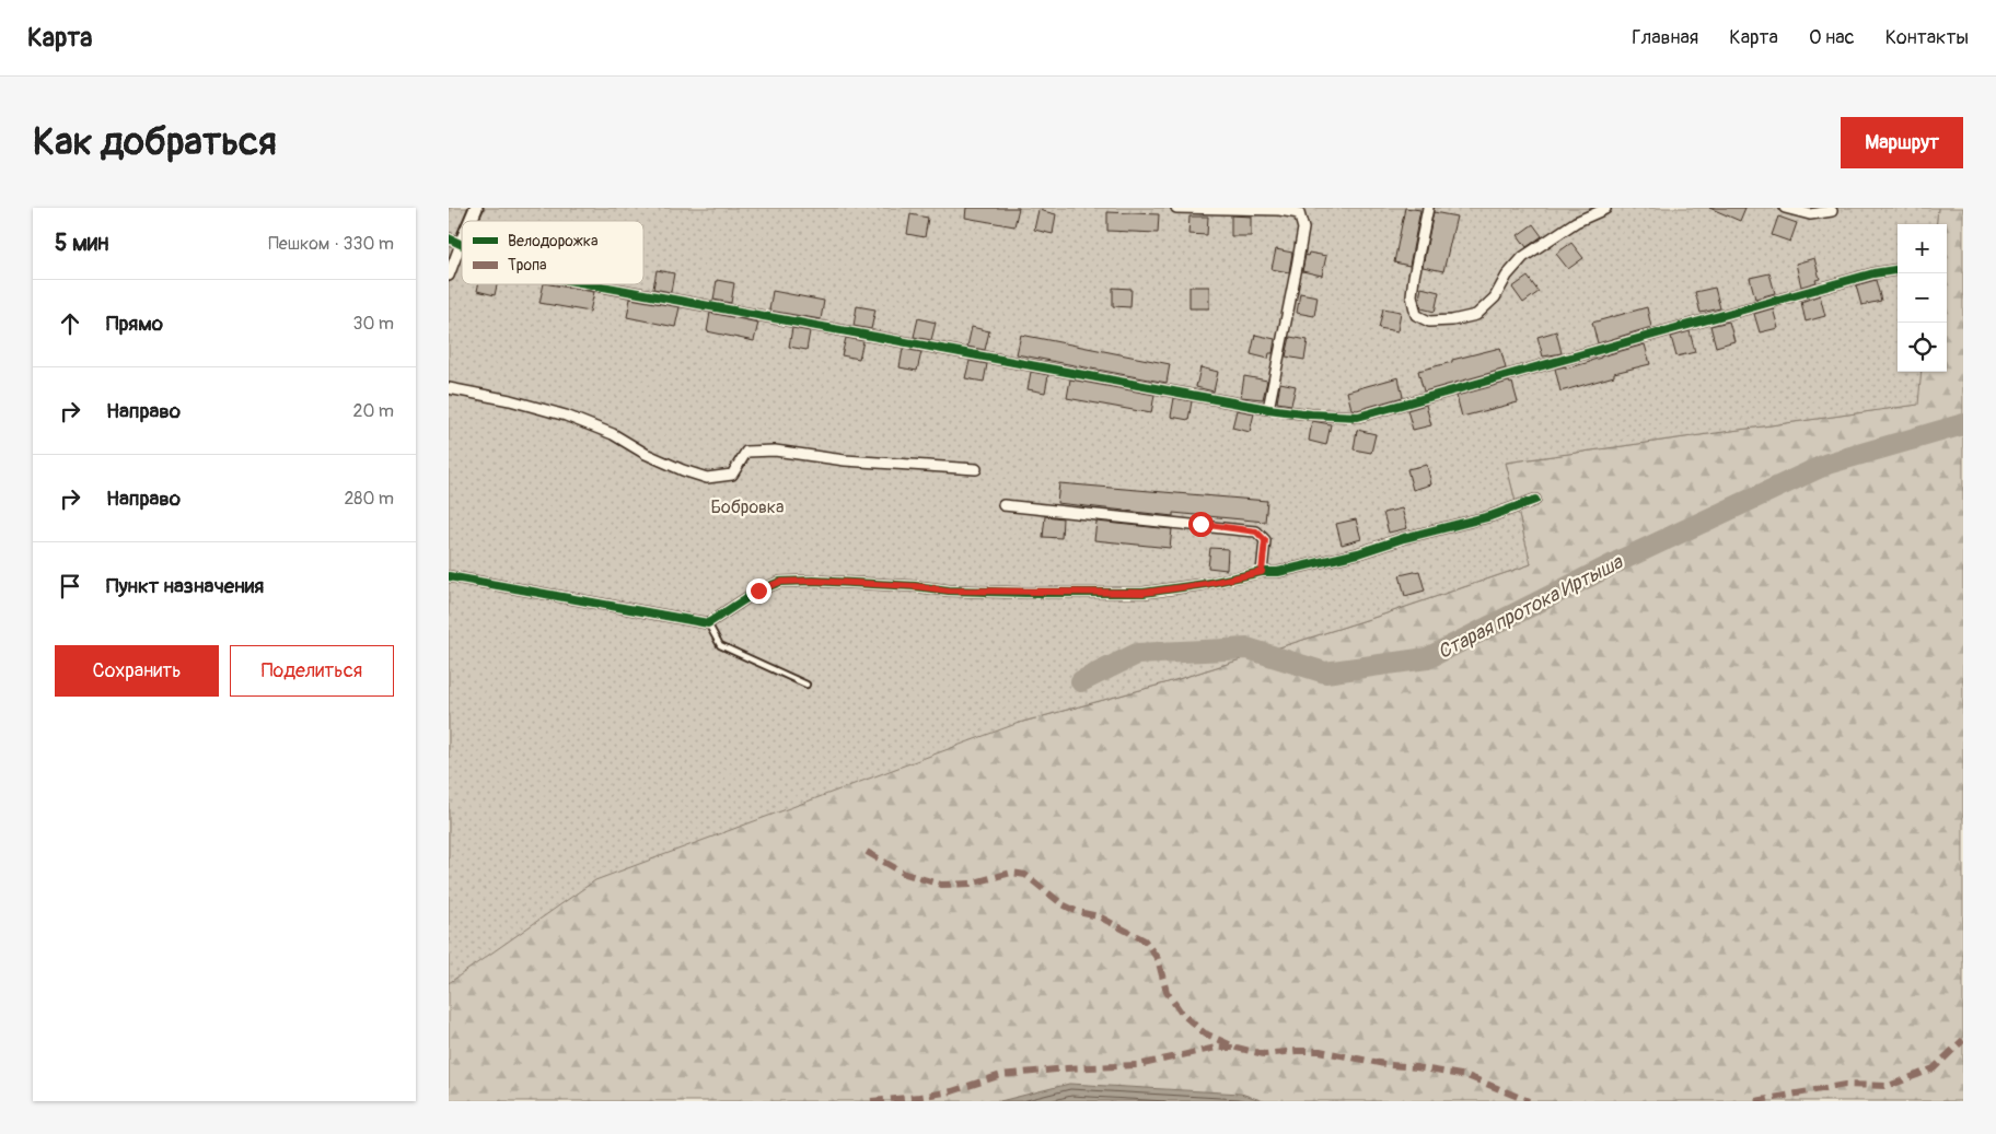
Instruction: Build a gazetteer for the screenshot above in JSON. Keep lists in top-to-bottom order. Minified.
{"water":["Старая протока Иртыша"],"parks":["Бобровка"],"legend":["Велодорожка","Тропа"],"page":{"header":"Карта","nav":["Главная","Карта","О нас","Контакты"],"buttons":["Маршрут",["Сохранить","Поделиться"]],"title":"Как добраться","heading":["5 мин","Пешком · 330 m"],"map_buttons":["+","−"],"list":[["Прямо","30 m"],["Направо","20 m"],["Направо","280 m"],"Пункт назначения"]}}
